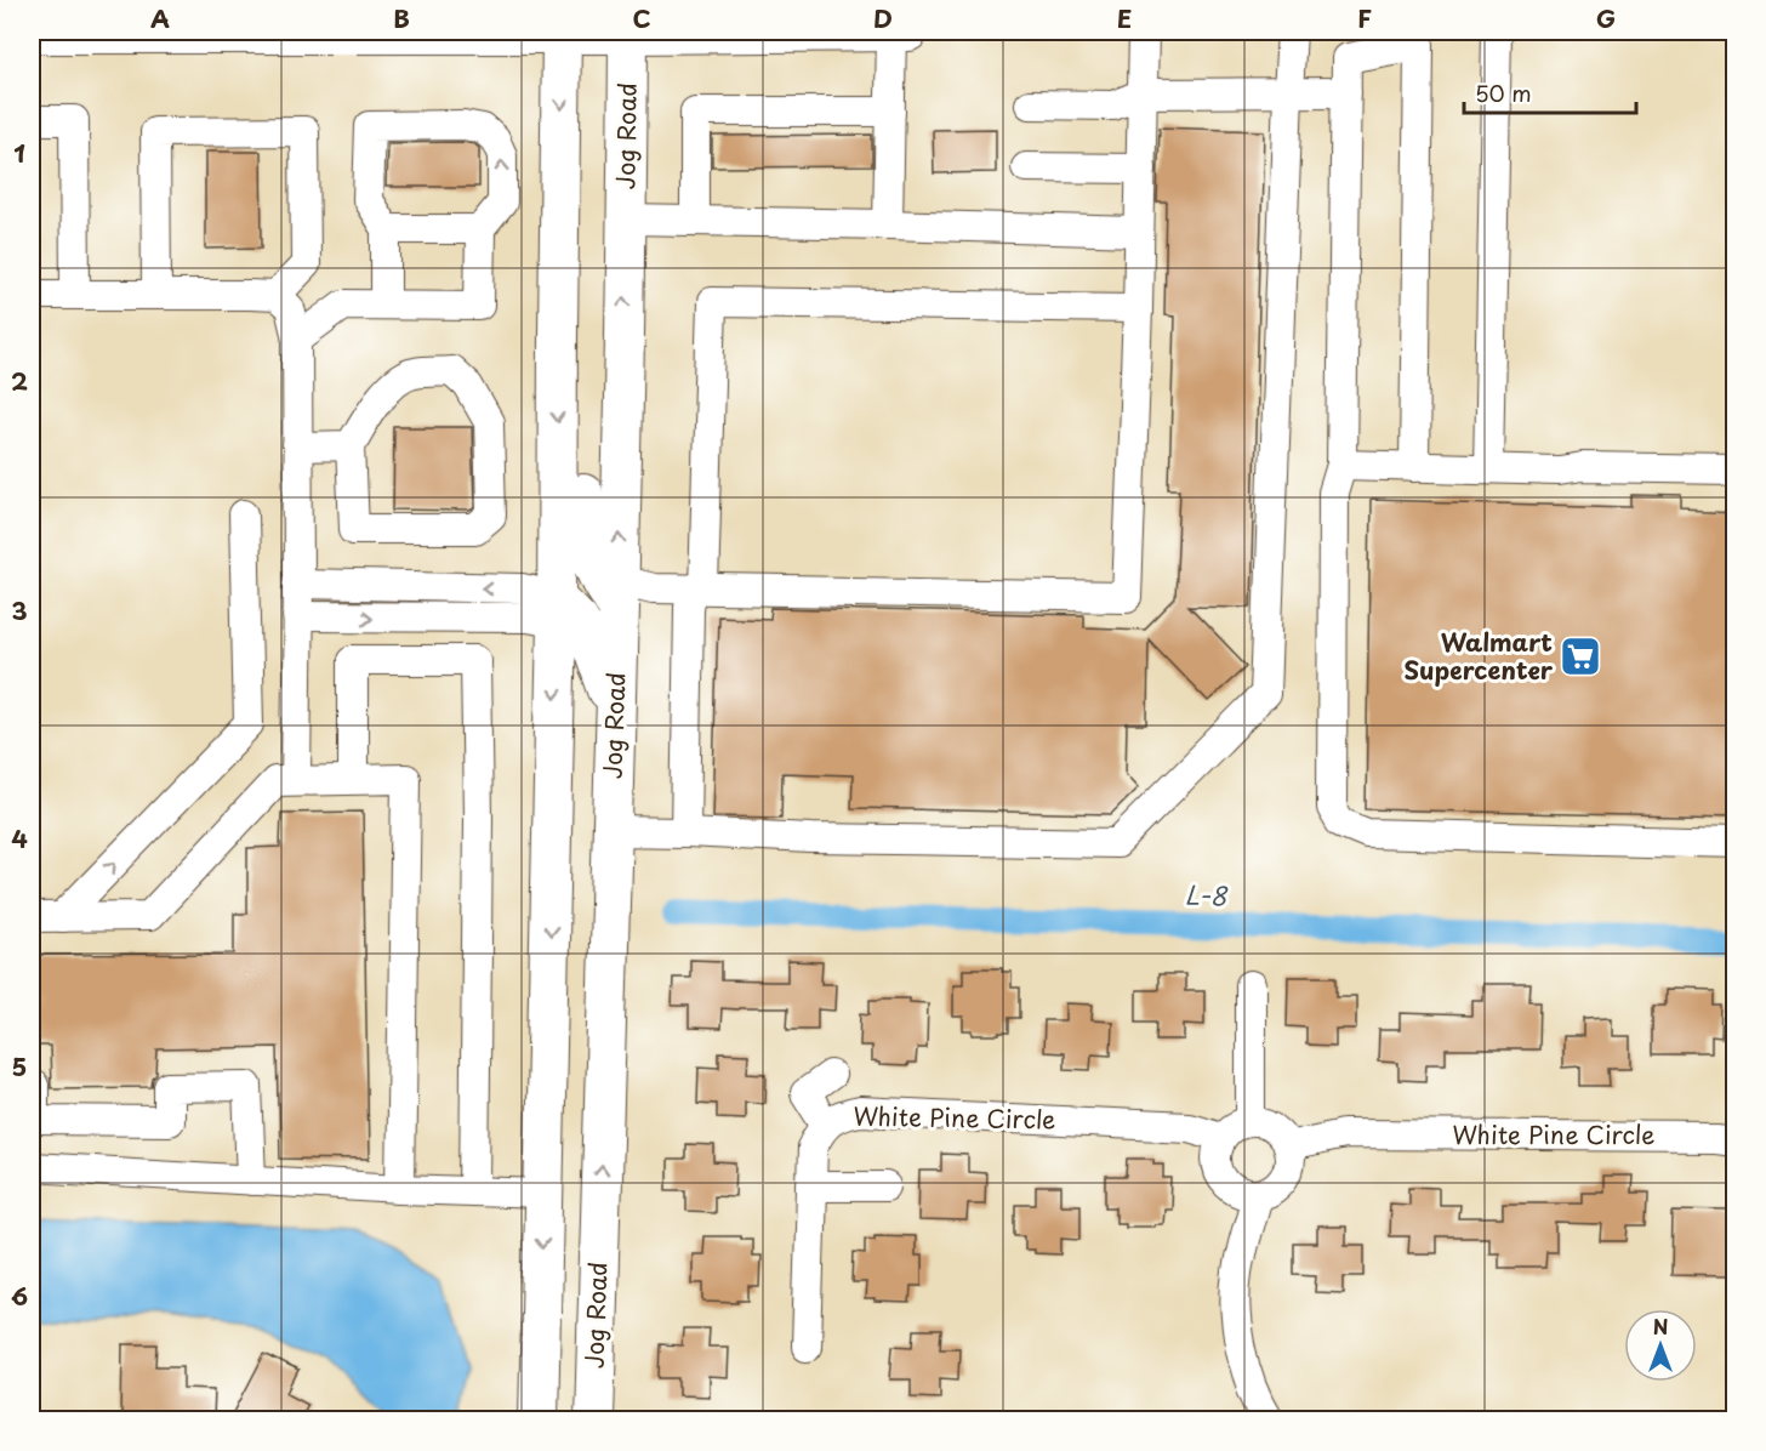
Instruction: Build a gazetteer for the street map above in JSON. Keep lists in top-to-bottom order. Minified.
{"streets":{"main road":["Jog Road"],"lane":["White Pine Circle"]},"water":["L-8"],"places":{"supermarket":["Walmart Supercenter"]},"scale_bar":"50 m","north":"top","grid":{"columns":["A","B","C","D","E","F","G"],"rows":["1","2","3","4","5","6"]}}
